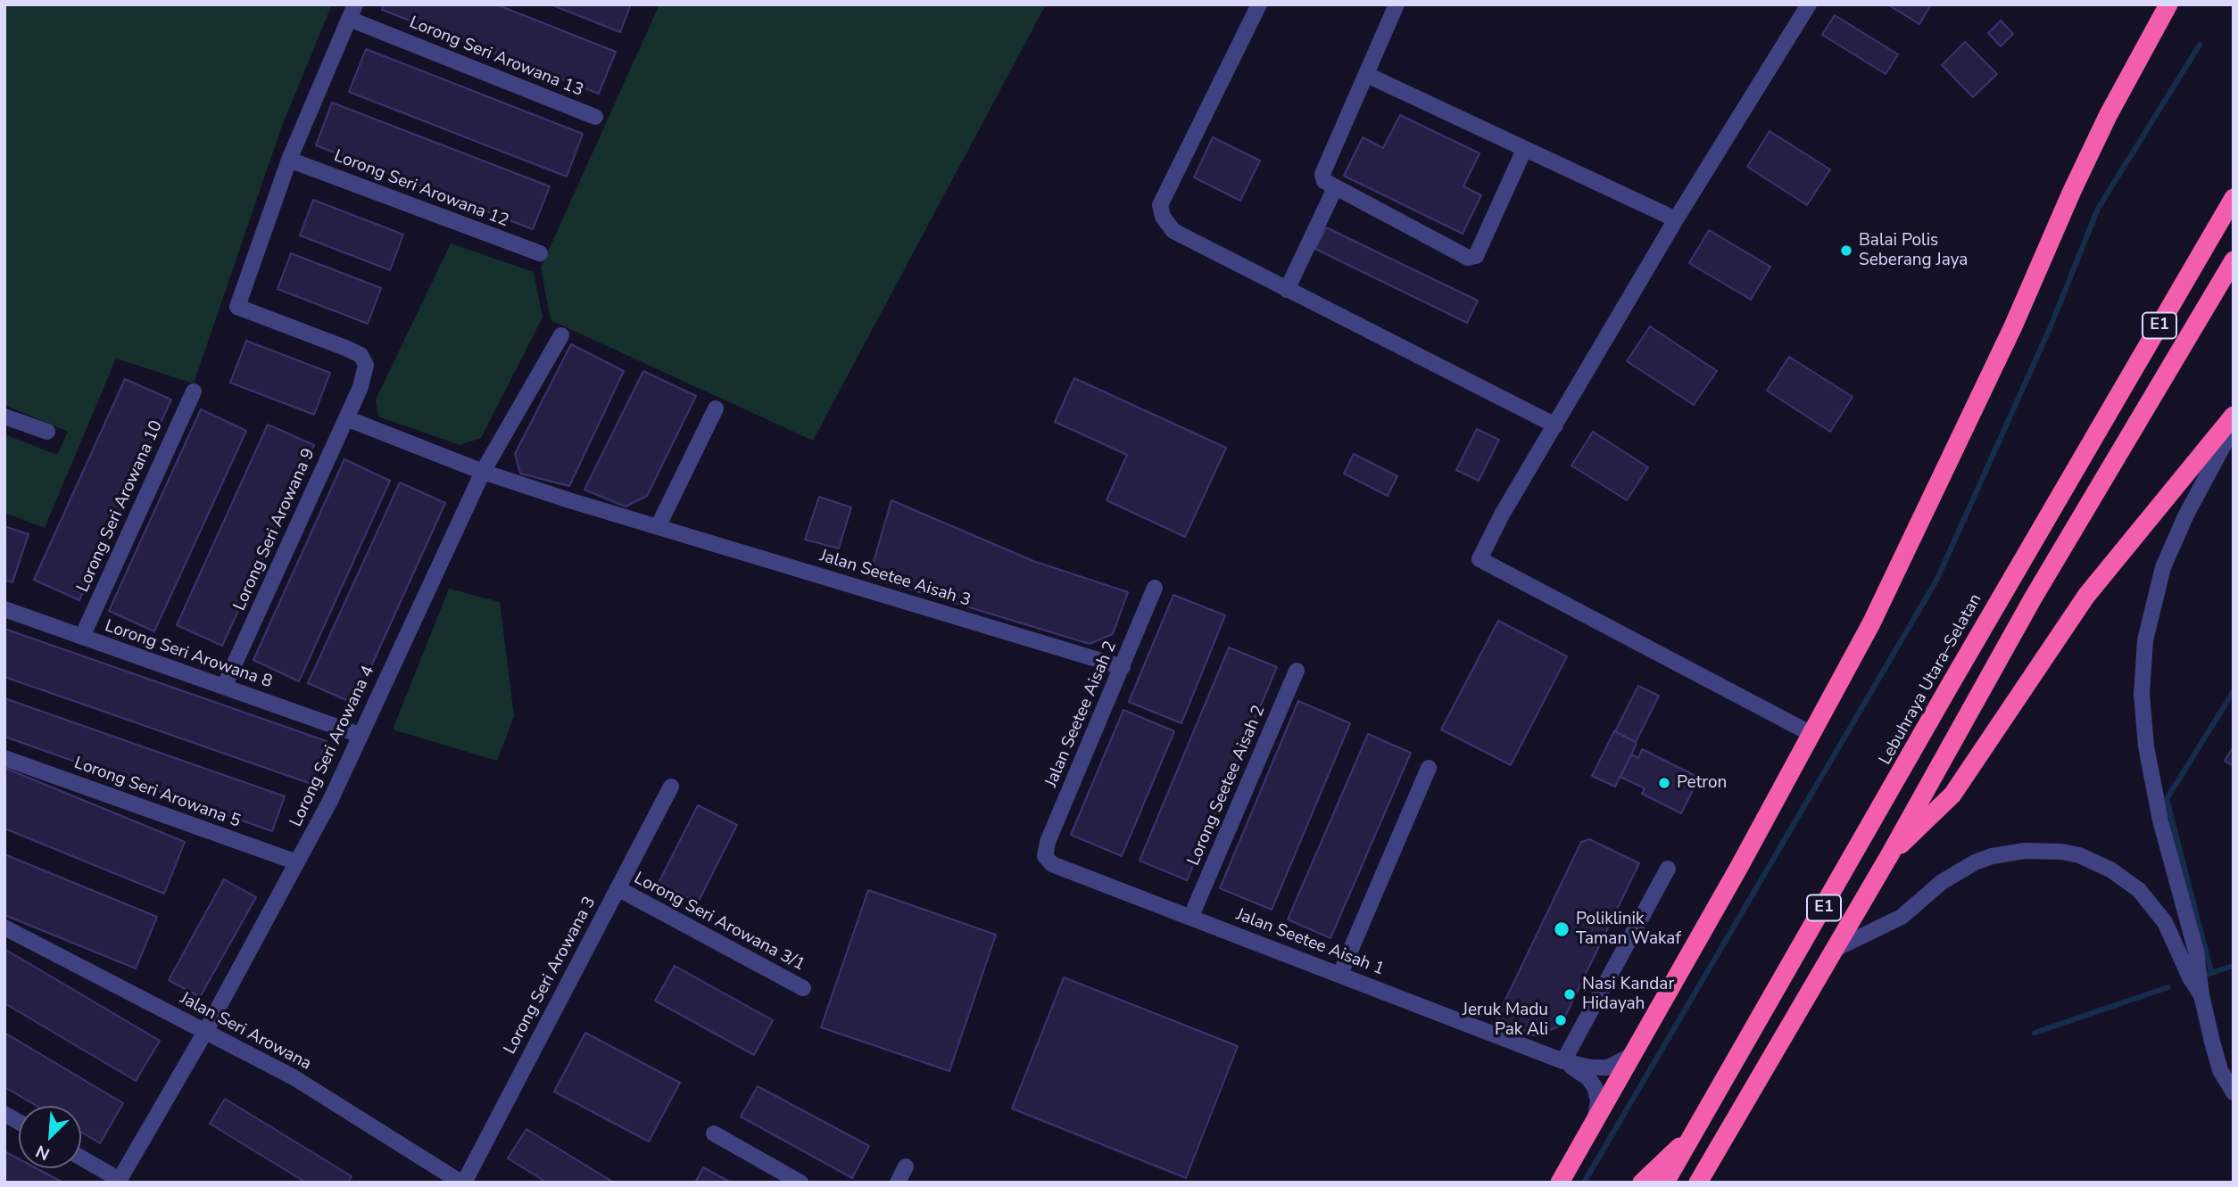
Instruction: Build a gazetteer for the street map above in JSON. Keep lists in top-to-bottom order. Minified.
{"streets":{"highway":["E1","Lebuhraya Utara–Selatan"],"street":["Lorong Seri Arowana 13","Lorong Seri Arowana 12","Lorong Seri Arowana 10","Lorong Seri Arowana 9","Jalan Seetee Aisah 3","Lorong Seri Arowana 8","Jalan Seetee Aisah 2","Lorong Seri Arowana 4","Lorong Seetee Aisah 2","Lorong Seri Arowana 5","Lorong Seri Arowana 3/1","Jalan Seetee Aisah 1","Lorong Seri Arowana 3","Jalan Seri Arowana"]},"crossings":[["Lorong Seri Arowana 12","Lorong Seri Arowana 9"],["Lorong Seri Arowana 10","Lorong Seri Arowana 8"],["Lorong Seri Arowana 9","Jalan Seetee Aisah 3"],["Lorong Seri Arowana 9","Lorong Seri Arowana 8"],["Jalan Seetee Aisah 3","Jalan Seetee Aisah 2"],["Jalan Seetee Aisah 3","Lorong Seri Arowana 4"],["Lorong Seri Arowana 8","Lorong Seri Arowana 4"],["Jalan Seetee Aisah 2","Jalan Seetee Aisah 1"],["Lorong Seri Arowana 4","Lorong Seri Arowana 5"],["Lorong Seri Arowana 4","Jalan Seri Arowana"],["Lorong Seetee Aisah 2","Jalan Seetee Aisah 1"],["Lorong Seri Arowana 3/1","Lorong Seri Arowana 3"],["Lorong Seri Arowana 3","Jalan Seri Arowana"]],"places":["Balai Polis Seberang Jaya","Petron","Poliklinik Taman Wakaf","Nasi Kandar Hidayah","Jeruk Madu Pak Ali"],"north":"bottom left"}
